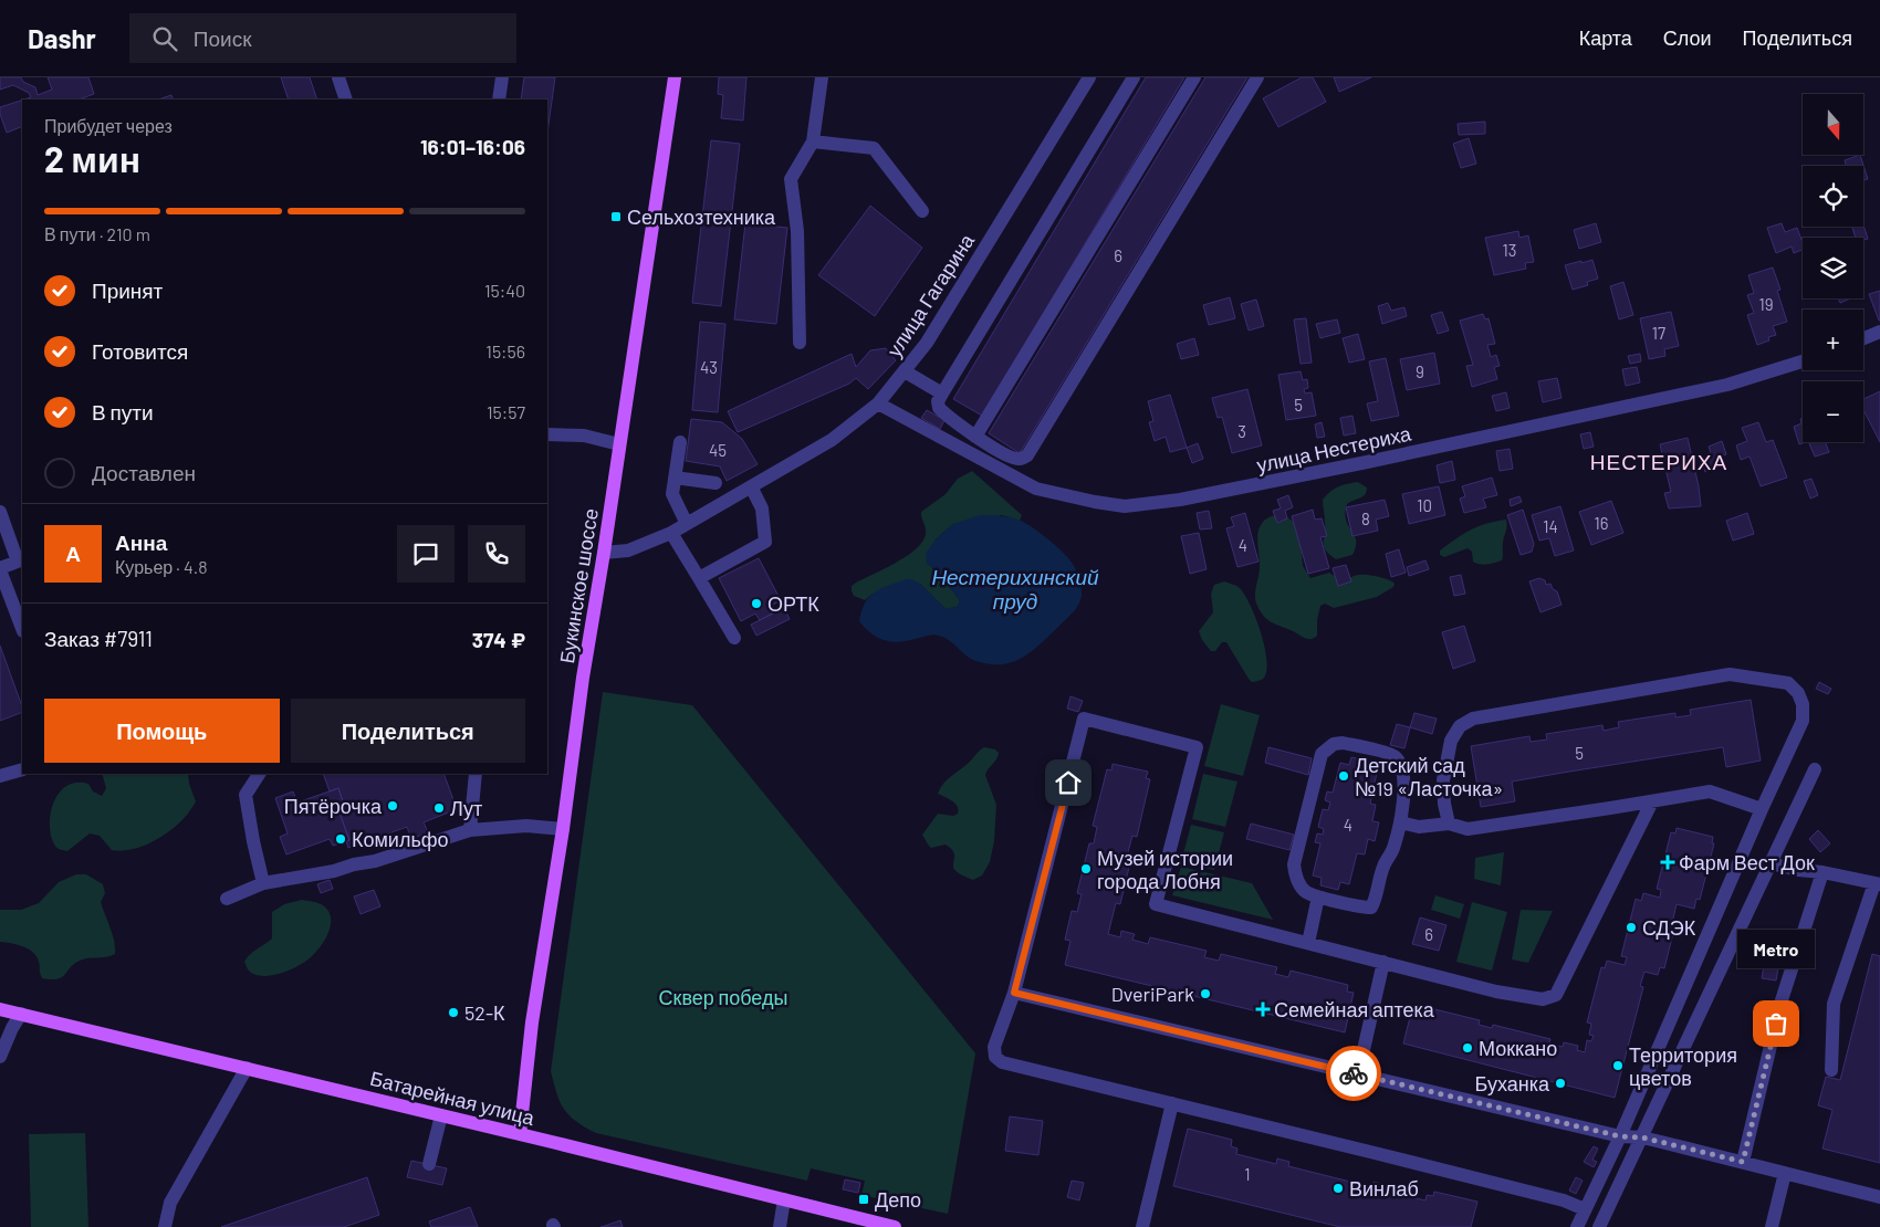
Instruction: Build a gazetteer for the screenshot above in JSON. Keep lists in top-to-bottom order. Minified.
{"streets":{"main road":["Букинское шоссе","Батарейная улица"],"street":["улица Гагарина","улица Нестериха"]},"crossings":[["улица Гагарина","улица Нестериха"],["улица Гагарина","Букинское шоссе"],["Букинское шоссе","Батарейная улица"]],"districts":["НЕСТЕРИХА"],"water":["Нестерихинский пруд"],"parks":["Сквер победы"],"places":{"transit":["Сельхозтехника","Депо"],"other":["ОРТК","Детский сад №19 «Ласточка»","Пятёрочка","Лут","Комильфо","Музей истории города Лобня","СДЭК","DveriPark","52-К","Metro","Моккано","Территория цветов","Буханка","Винлаб"],"health":["Фарм Вест Док","Семейная аптека"]},"house_numbers":["13","6","19","17","43","9","5","3","45","10","8","16","14","4","5","4","6","1"],"north":"bottom","page":{"header":"Dashr","search":"Поиск","nav":["Карта","Слои","Поделиться"],"map_buttons":["+","−"],"heading":["2 мин","Прибудет через","16:01–16:06"],"panel":["Анна","Курьер · 4.8","Заказ #7911","374 ₽"],"bar":"В пути · 210 m","list":[["Принят","15:40"],["Готовится","15:56"],["В пути","15:57"],"Доставлен"],"round":"А","buttons":["Помощь","Поделиться"],"bubble":"Metro"}}
